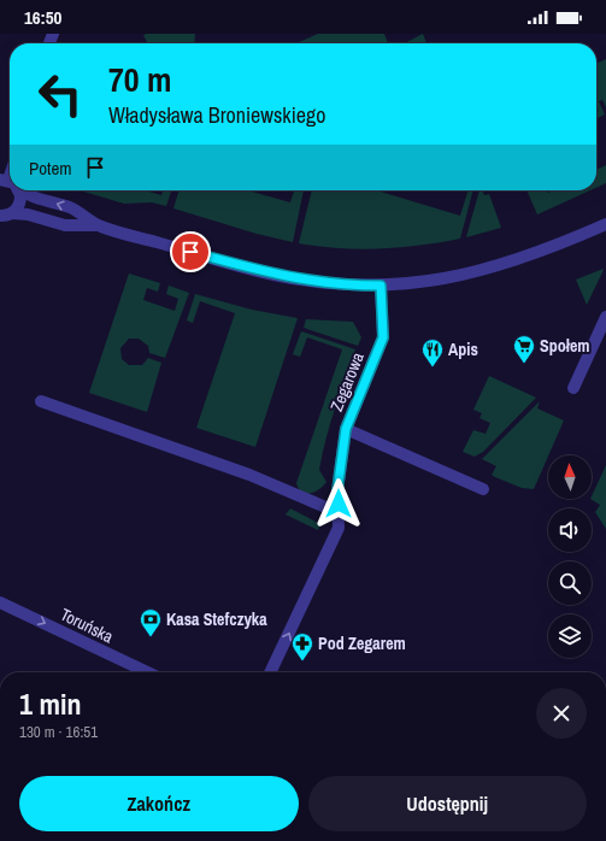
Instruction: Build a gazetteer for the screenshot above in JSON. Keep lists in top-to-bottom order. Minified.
{"streets":{"street":["Zegarowa","Toruńska"]},"one_way":["Zegarowa","Toruńska"],"places":{"supermarket":["Społem"],"restaurant":["Apis"],"bank":["Kasa Stefczyka"],"pharmacy":["Pod Zegarem"]},"north":"top","page":{"status":"16:50","turn":["70 m","Władysława Broniewskiego"],"then":"Potem","heading":["1 min","130 m · 16:51"],"buttons":["Zakończ","Udostępnij"]}}
